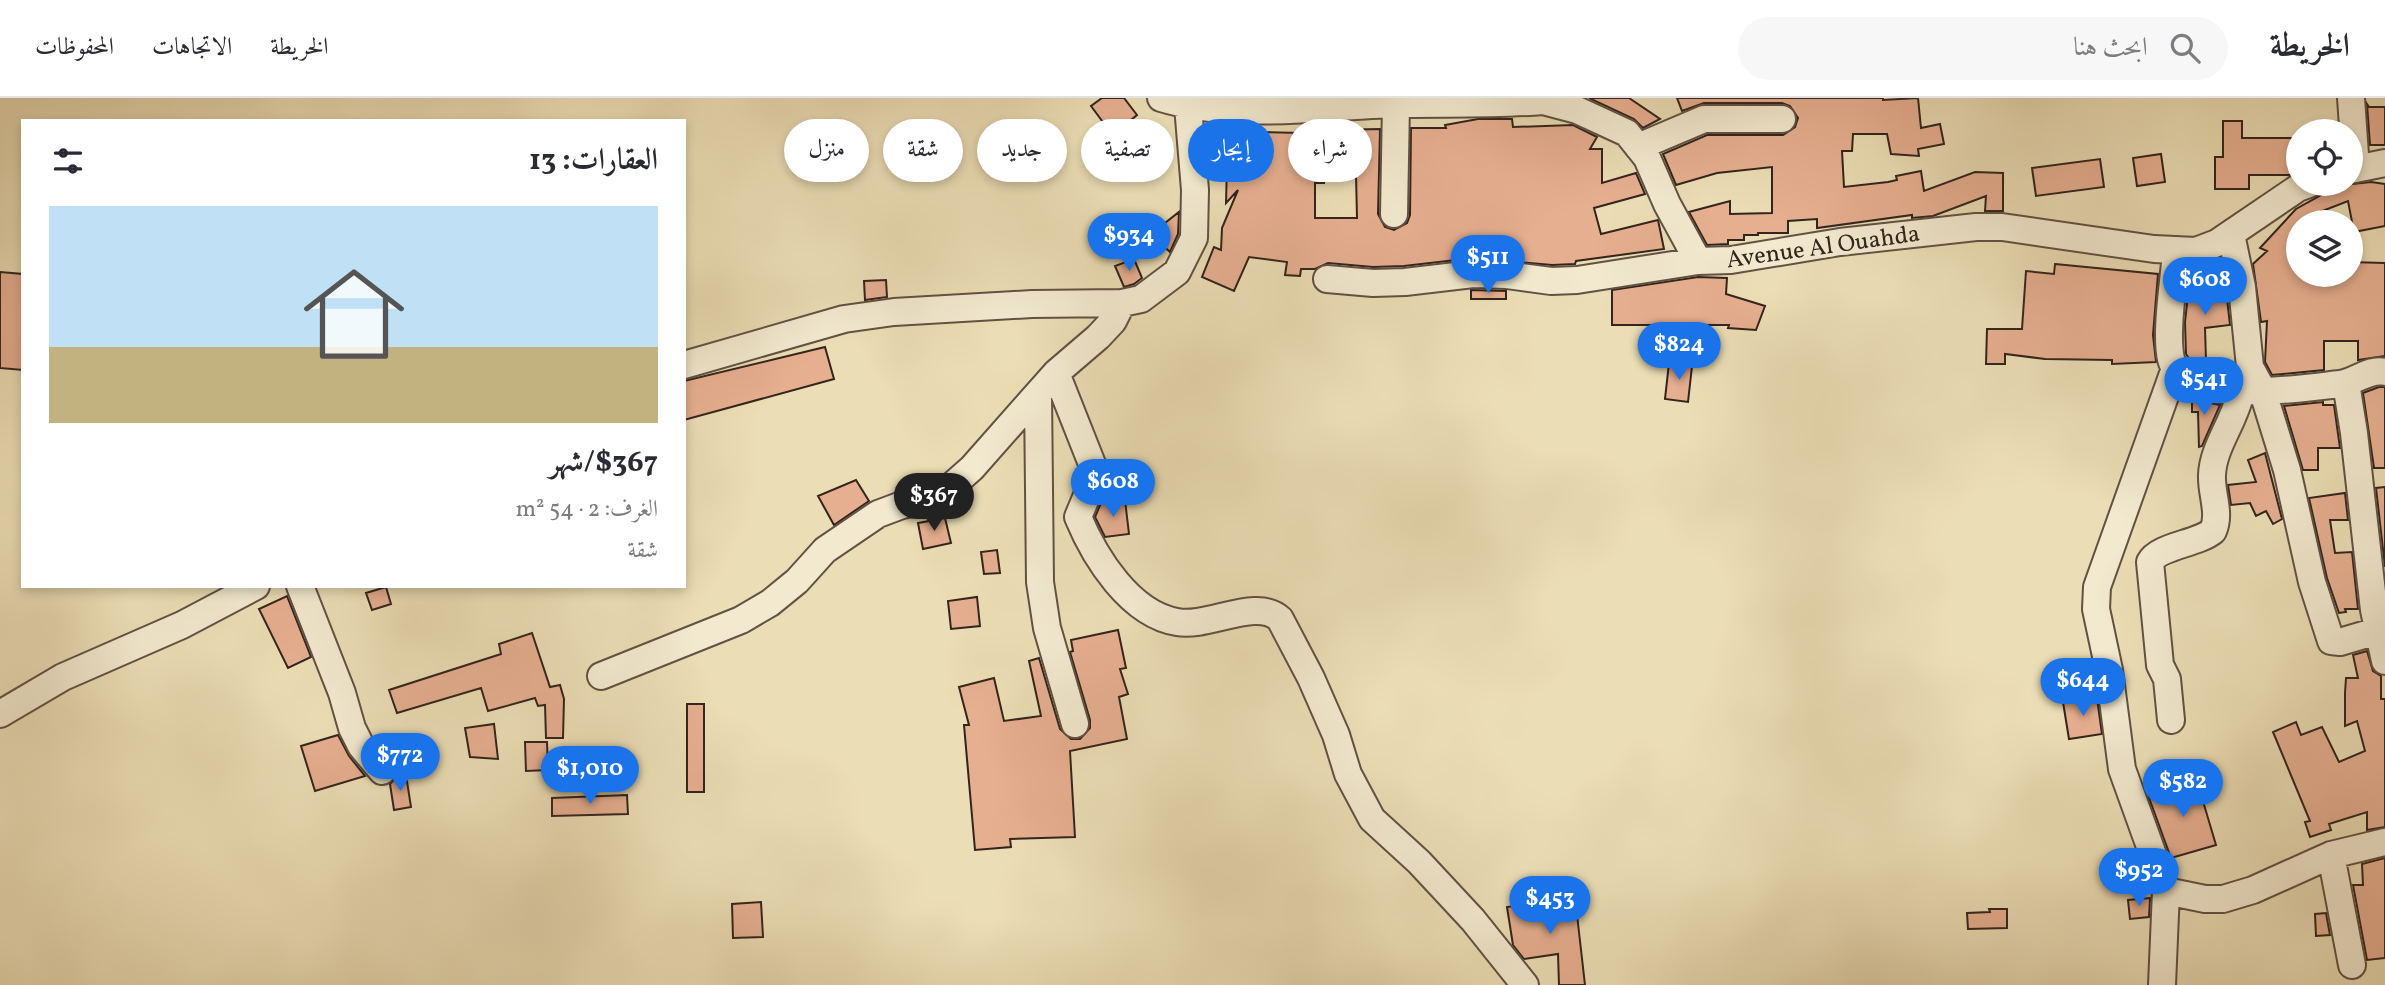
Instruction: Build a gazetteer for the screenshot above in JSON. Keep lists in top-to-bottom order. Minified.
{"streets":{"street":["Avenue Al Ouahda"]},"page":{"header":"الخريطة","search":"ابحث هنا","nav":["الخريطة","الاتجاهات","المحفوظات"],"chip":["شراء","إيجار","تصفية","جديد","شقة","منزل"],"heading":"العقارات: 13","list":[{"name":"$367/شهر","note":"الغرف: 2 · 54 m² · شقة"}],"price":["$934","$511","$608","$824","$541","$608","$367","$644","$772","$1,010","$582","$952","$453"]}}
